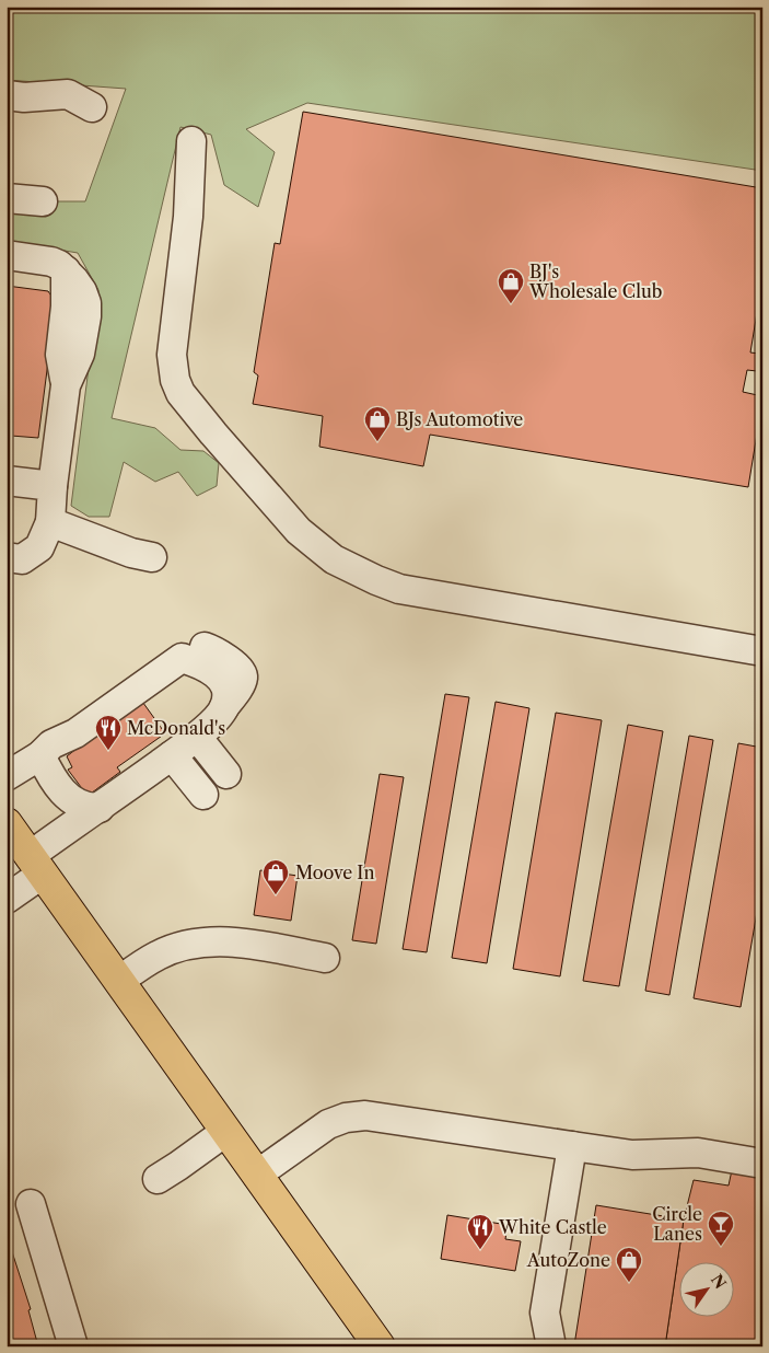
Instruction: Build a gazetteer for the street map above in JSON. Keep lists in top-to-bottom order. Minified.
{"places":{"shop":["BJ's Wholesale Club","BJs Automotive","Moove In","AutoZone"],"restaurant":["McDonald's","White Castle"],"bar":["Circle Lanes"]},"north":"top right"}
